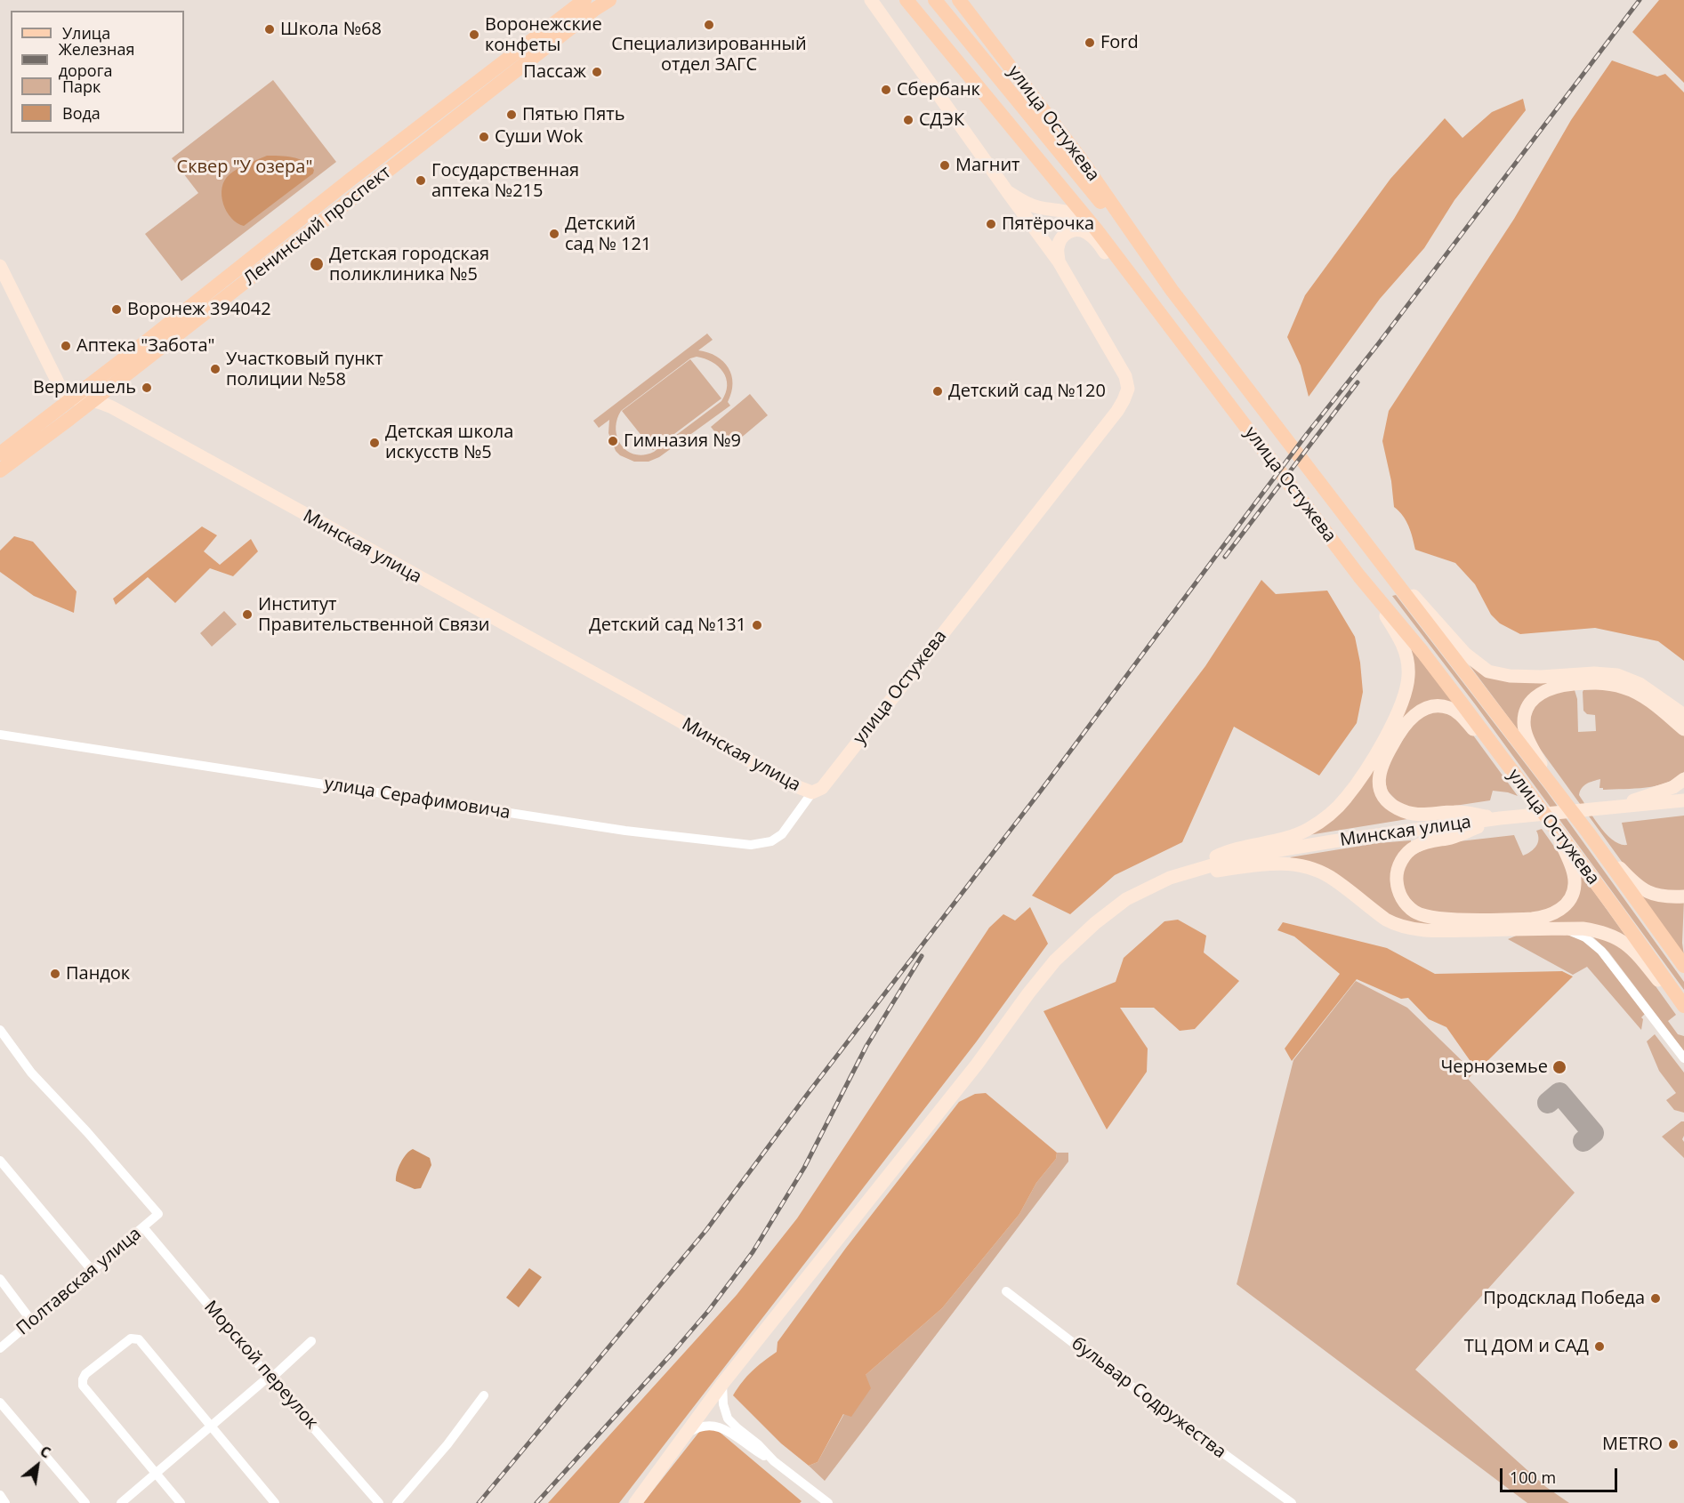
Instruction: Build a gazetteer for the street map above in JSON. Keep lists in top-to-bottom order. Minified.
{"streets":{"main road":["улица Остужева","Ленинский проспект"],"street":["Минская улица","улица Серафимовича","Полтавская улица","Морской переулок","бульвар Содружества"]},"crossings":[["улица Остужева","Минская улица"],["улица Остужева","улица Серафимовича"],["Ленинский проспект","Минская улица"],["Минская улица","улица Серафимовича"],["Полтавская улица","Морской переулок"]],"parks":["Сквер \"У озера\""],"places":["Специализированный отдел ЗАГС","Школа №68","Воронежские конфеты","Ford","Пассаж","Сбербанк","Пятью Пять","СДЭК","Суши Wok","Магнит","Государственная аптека №215","Пятёрочка","Детский сад № 121","Детская городская поликлиника №5","Воронеж 394042","Аптека \"Забота\"","Участковый пункт полиции №58","Вермишель","Детский сад №120","Гимназия №9","Детская школа искусств №5","Институт Правительственной Связи","Детский сад №131","Пандок","Черноземье","Продсклад Победа","ТЦ ДОМ и САД","METRO"],"legend":["Улица","Железная дорога","Парк","Вода"],"scale_bar":"100 m","north":"top right"}
